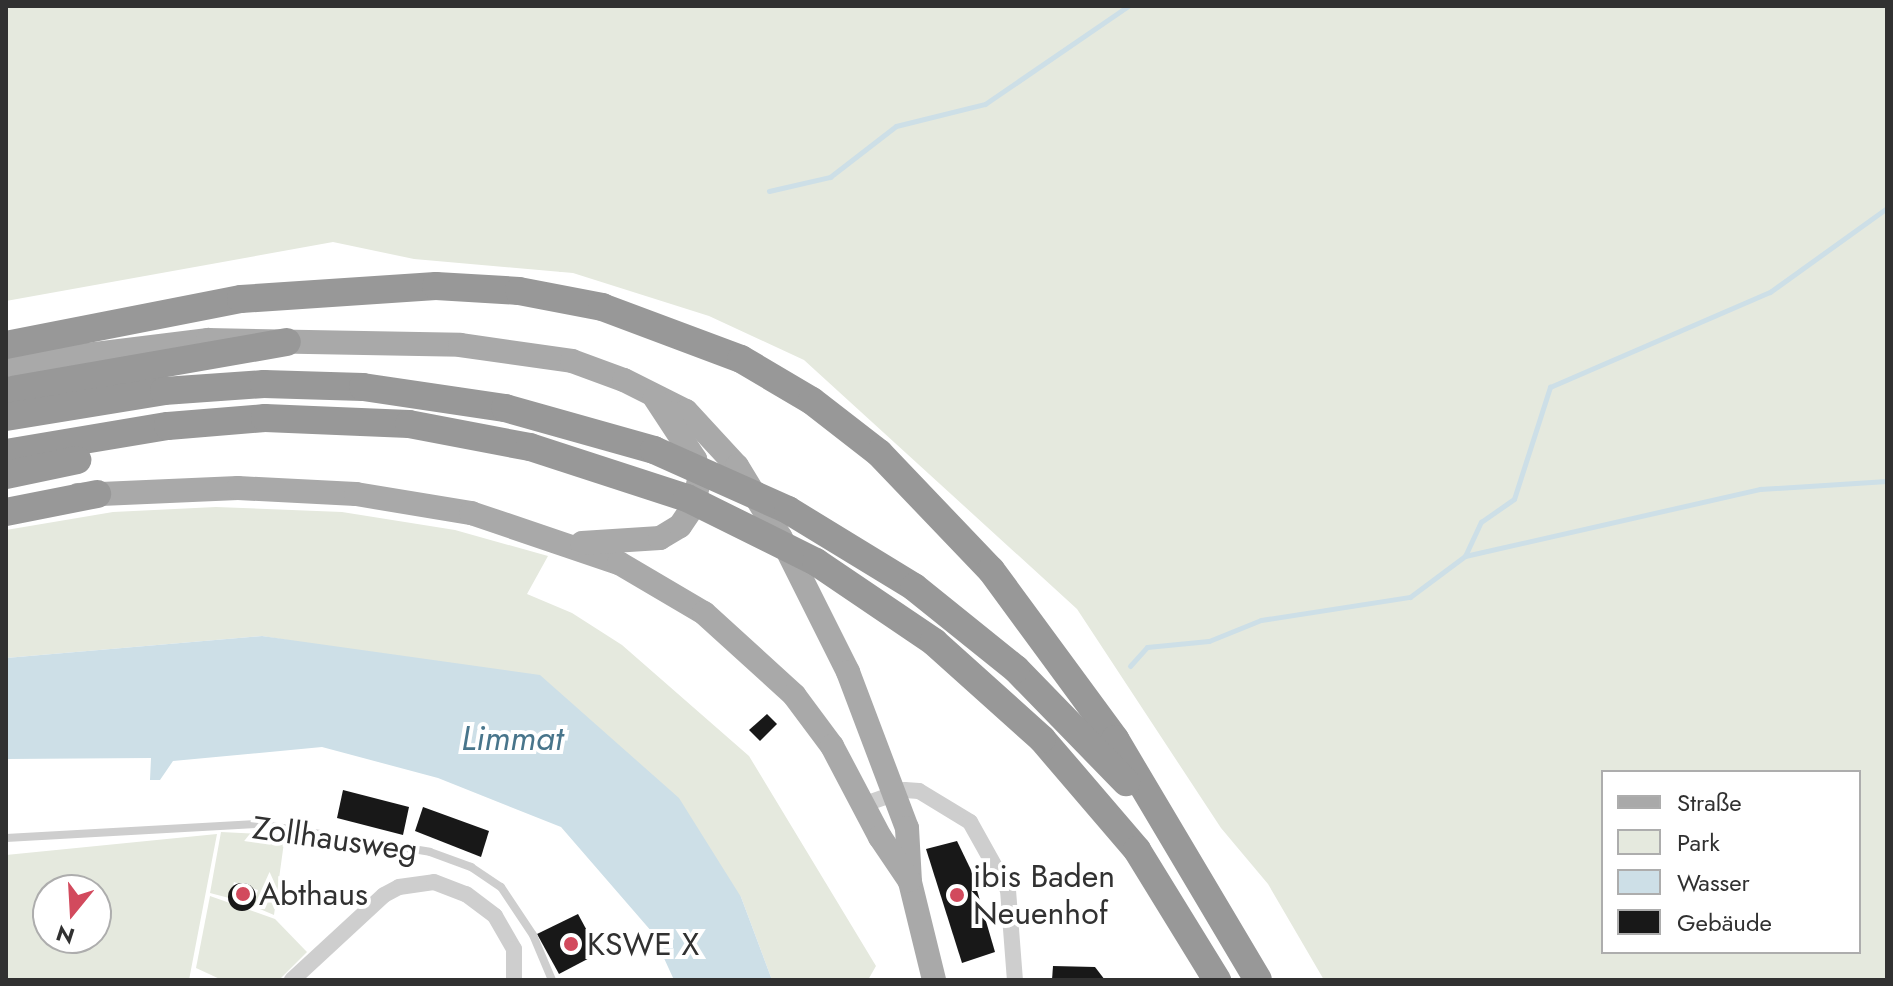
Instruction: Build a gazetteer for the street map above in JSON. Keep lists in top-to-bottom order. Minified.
{"streets":{"lane":["Zollhausweg"]},"water":["Limmat"],"places":["Abthaus","ibis Baden Neuenhof","KSWE X"],"legend":["Straße","Park","Wasser","Gebäude"],"north":"bottom"}
